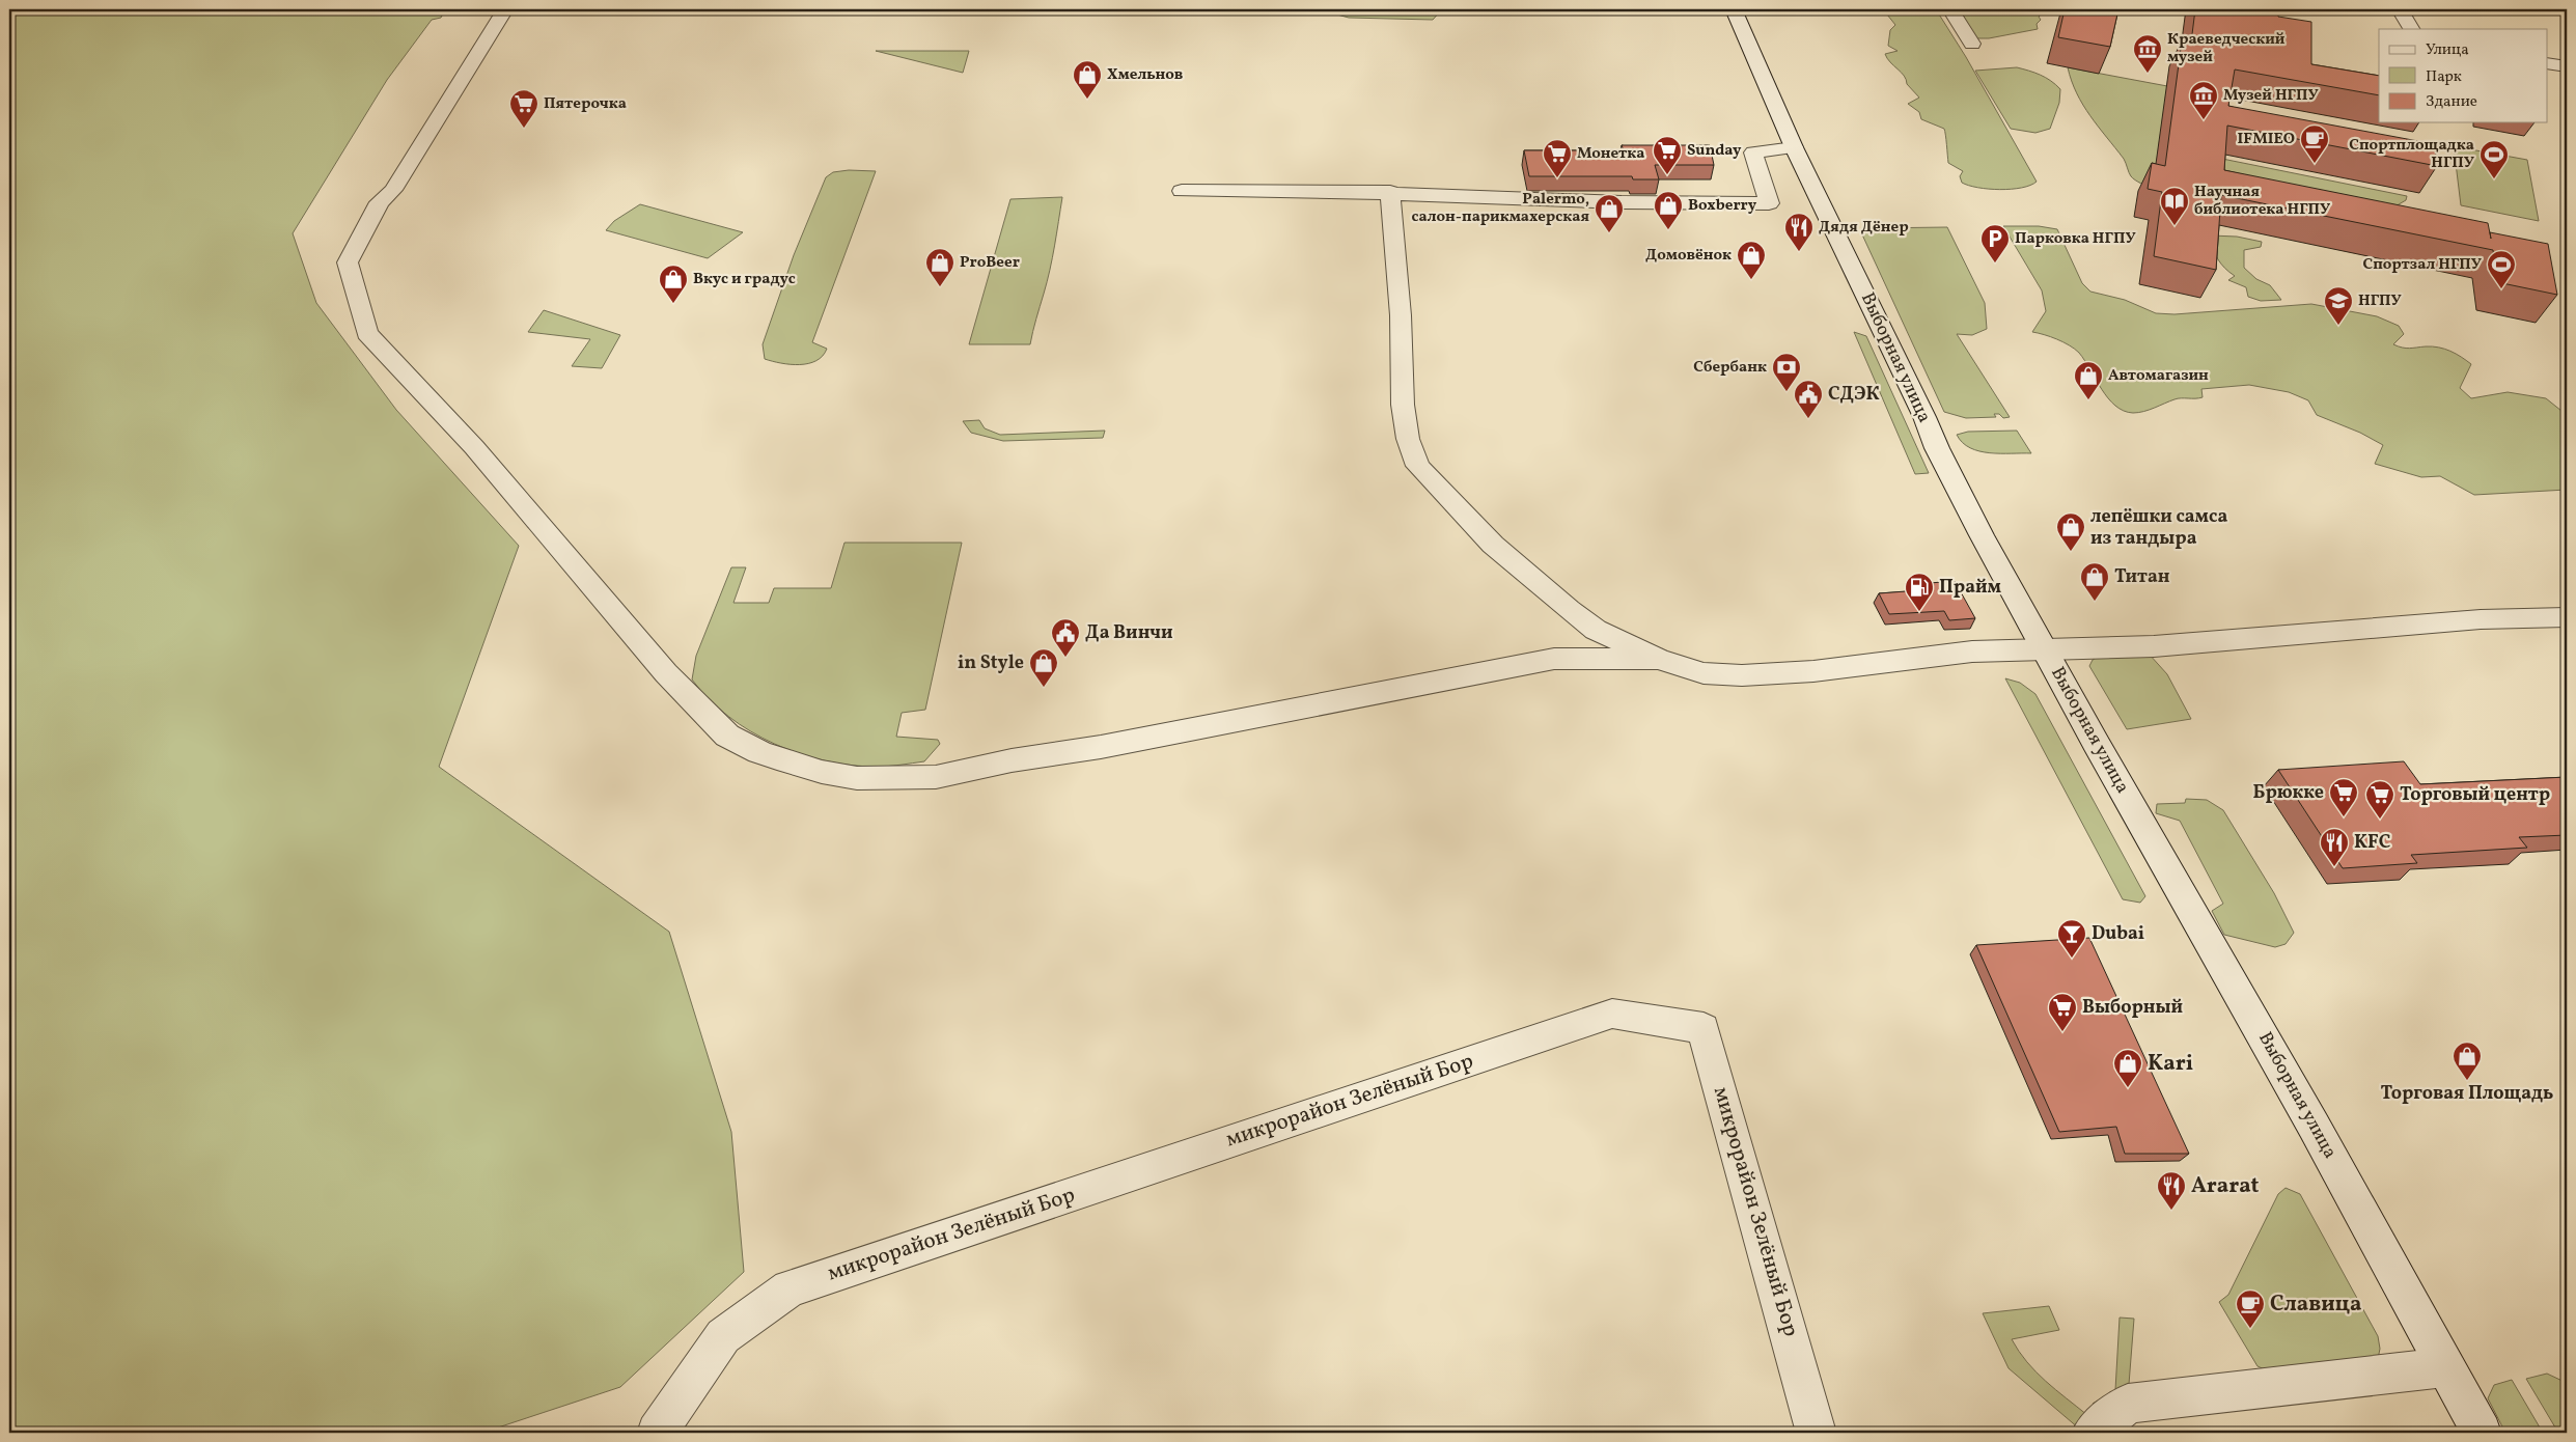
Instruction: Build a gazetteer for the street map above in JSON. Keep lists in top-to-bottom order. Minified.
{"streets":{"street":["Выборная улица","микрорайон Зелёный Бор"]},"places":{"museum":["Краеведческий музей","Музей НГПУ"],"shop":["Хмельнов","Boxberry","Palermo, салон-парикмахерская","Домовёнок","ProBeer","Вкус и градус","Автомагазин","лепёшки самса из тандыра","Титан","in Style","Торговая Площадь","Kari"],"supermarket":["Пятерочка","Sunday","Монетка","Брюкке","Торговый центр","Выборный"],"cafe":["IFMIEO","Славица"],"sports":["Спортплощадка НГПУ","Спортзал НГПУ"],"library":["Научная библиотека НГПУ"],"restaurant":["Дядя Дёнер","KFC","Ararat"],"parking":["Парковка НГПУ"],"school or university":["НГПУ"],"bank":["Сбербанк"],"public building":["СДЭК","Да Винчи"],"fuel station":["Прайм"],"bar":["Dubai"]},"legend":["Улица","Парк","Здание"]}
